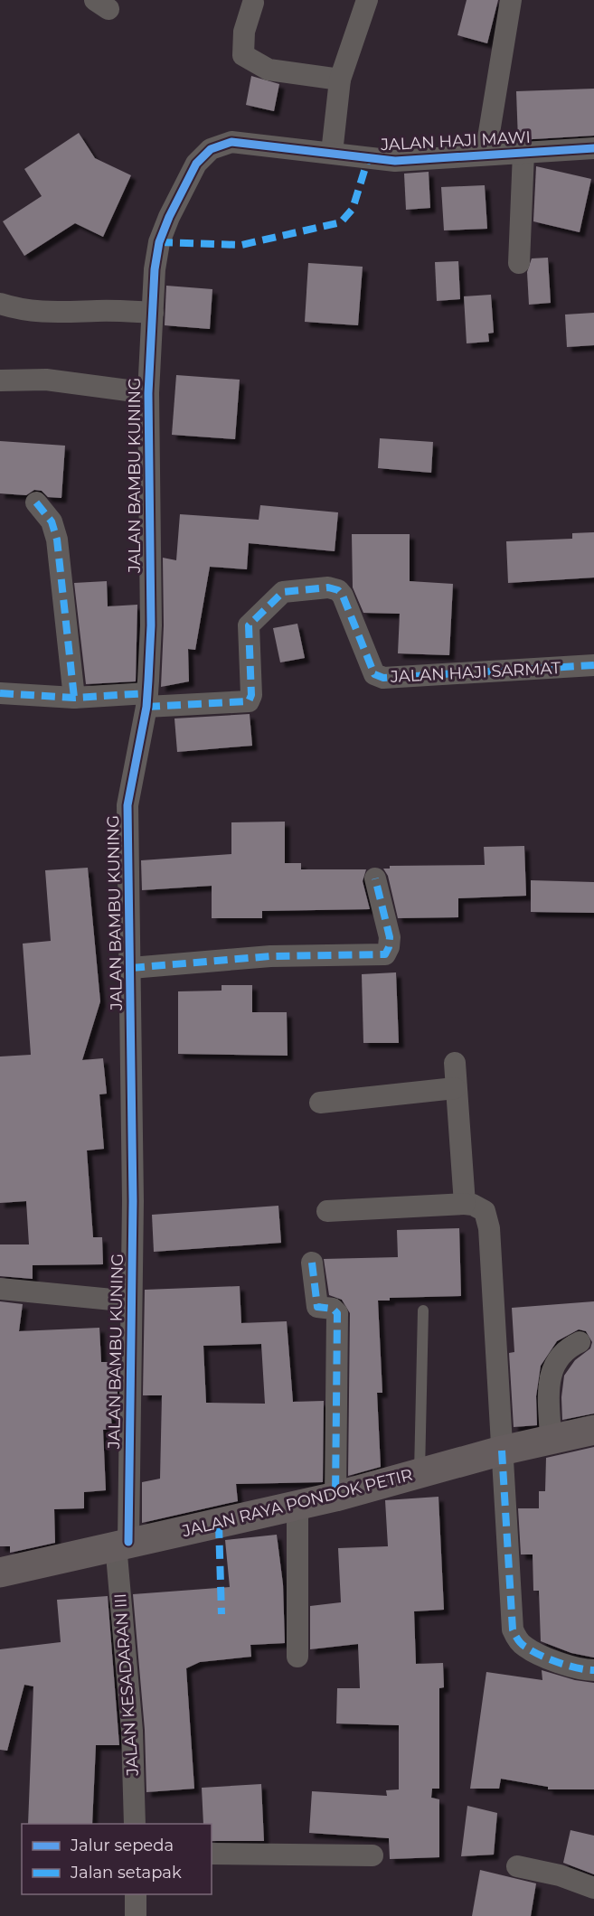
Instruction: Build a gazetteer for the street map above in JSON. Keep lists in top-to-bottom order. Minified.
{"streets":{"main road":["JALAN RAYA PONDOK PETIR"],"street":["JALAN HAJI MAWI","JALAN BAMBU KUNING","JALAN HAJI SARMAT","JALAN KESADARAN III"]},"crossings":[["JALAN HAJI MAWI","JALAN BAMBU KUNING"],["JALAN BAMBU KUNING","JALAN HAJI SARMAT"],["JALAN BAMBU KUNING","JALAN RAYA PONDOK PETIR"],["JALAN BAMBU KUNING","JALAN KESADARAN III"],["JALAN RAYA PONDOK PETIR","JALAN KESADARAN III"]],"legend":["Jalur sepeda","Jalan setapak"]}
